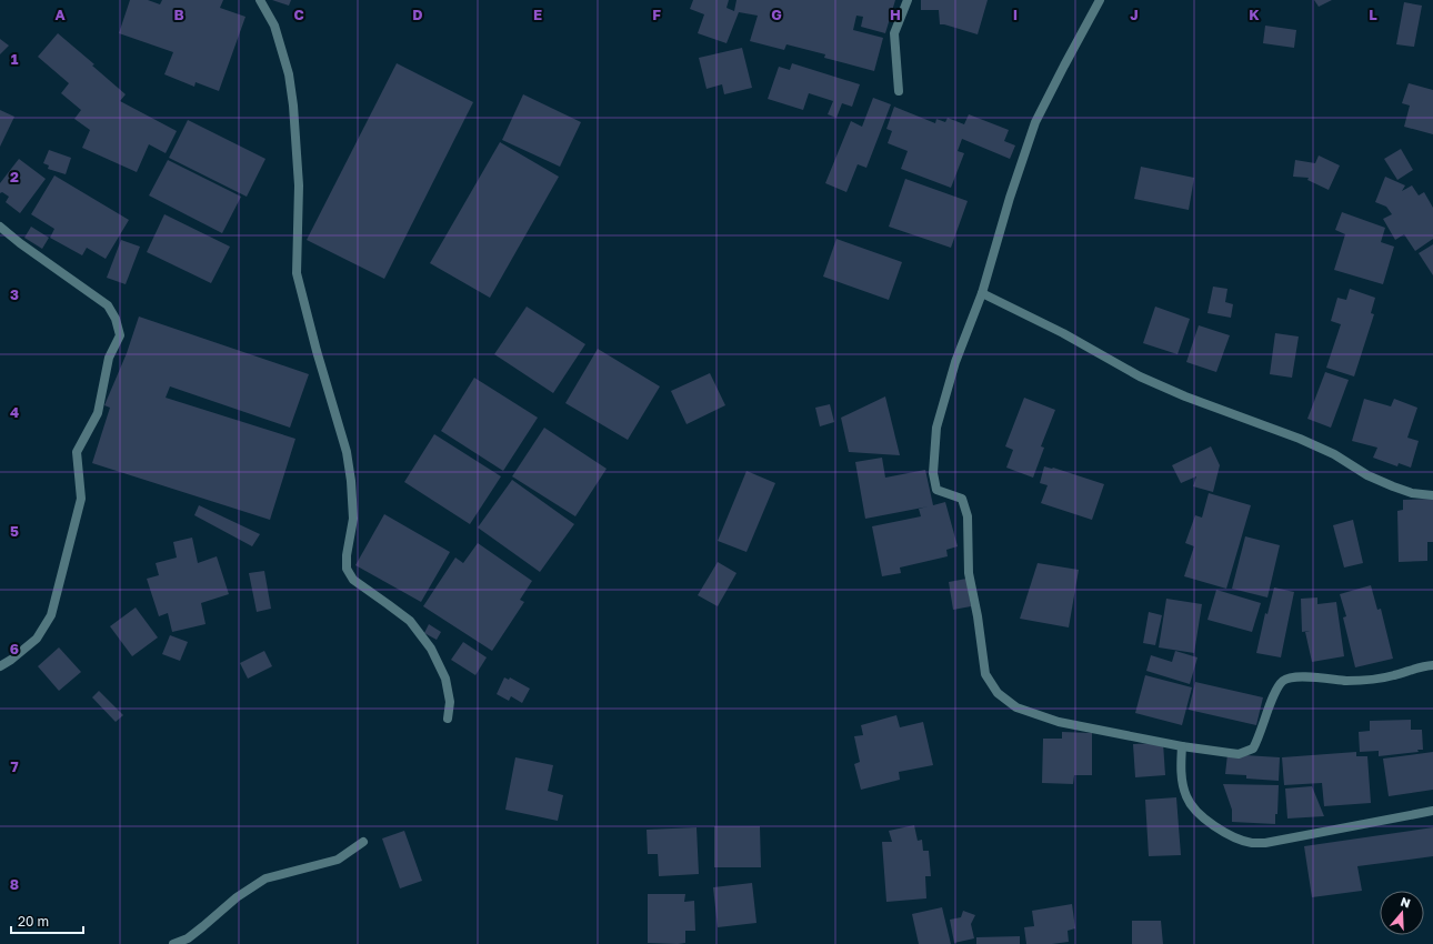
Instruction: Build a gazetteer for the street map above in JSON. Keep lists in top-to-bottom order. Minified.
{"scale_bar":"20 m","north":"top","grid":{"columns":["A","B","C","D","E","F","G","H","I","J","K","L"],"rows":["1","2","3","4","5","6","7","8"]}}
